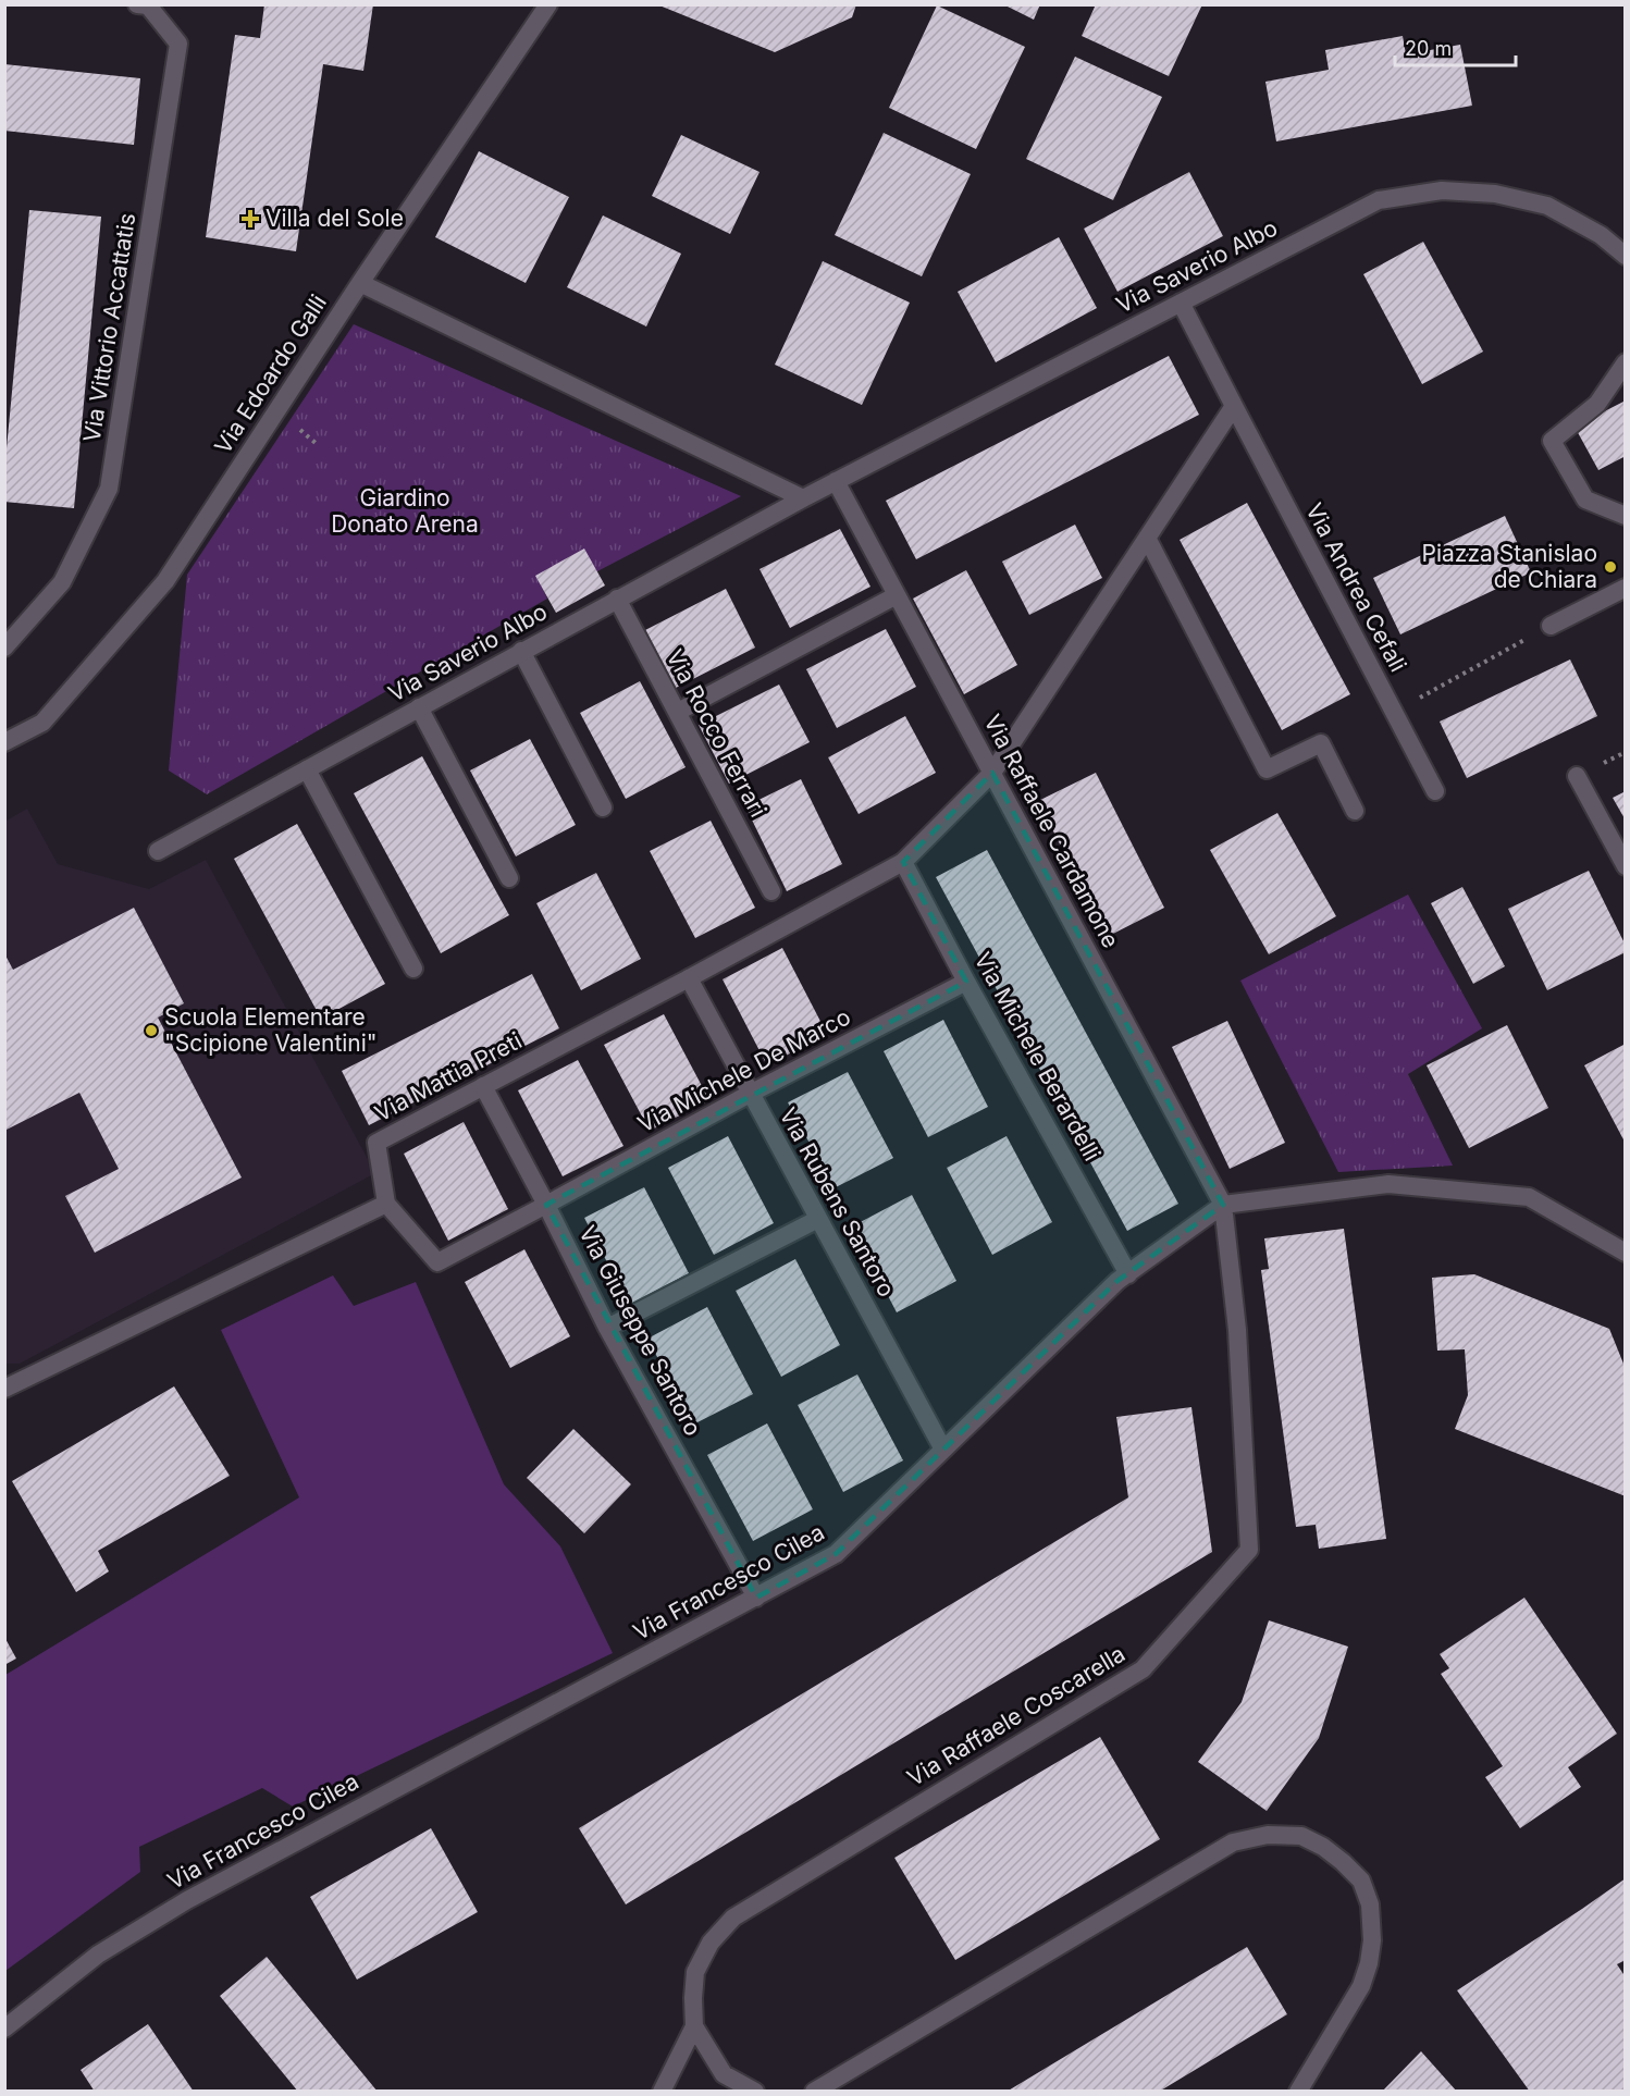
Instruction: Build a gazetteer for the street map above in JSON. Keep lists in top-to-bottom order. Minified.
{"streets":{"street":["Via Saverio Albo","Via Vittorio Accattatis","Via Edoardo Galli","Via Andrea Cefali","Via Rocco Ferrari","Via Raffaele Cardamone","Via Michele Berardelli","Via Michele De Marco","Via Mattia Preti","Via Rubens Santoro","Via Giuseppe Santoro","Via Francesco Cilea","Via Raffaele Coscarella"]},"crossings":[["Via Saverio Albo","Via Andrea Cefali"],["Via Saverio Albo","Via Rocco Ferrari"],["Via Saverio Albo","Via Raffaele Cardamone"],["Via Andrea Cefali","Via Mattia Preti"],["Via Raffaele Cardamone","Via Mattia Preti"],["Via Raffaele Cardamone","Via Francesco Cilea"],["Via Raffaele Cardamone","Via Raffaele Coscarella"],["Via Michele Berardelli","Via Michele De Marco"],["Via Michele Berardelli","Via Mattia Preti"],["Via Michele Berardelli","Via Francesco Cilea"],["Via Michele De Marco","Via Mattia Preti"],["Via Michele De Marco","Via Rubens Santoro"],["Via Michele De Marco","Via Giuseppe Santoro"],["Via Mattia Preti","Via Rubens Santoro"],["Via Mattia Preti","Via Giuseppe Santoro"],["Via Rubens Santoro","Via Francesco Cilea"],["Via Giuseppe Santoro","Via Francesco Cilea"],["Via Francesco Cilea","Via Raffaele Coscarella"]],"parks":["Giardino Donato Arena"],"places":{"health":["Villa del Sole"],"other":["Piazza Stanislao de Chiara","Scuola Elementare \"Scipione Valentini\""]},"scale_bar":"20 m"}
